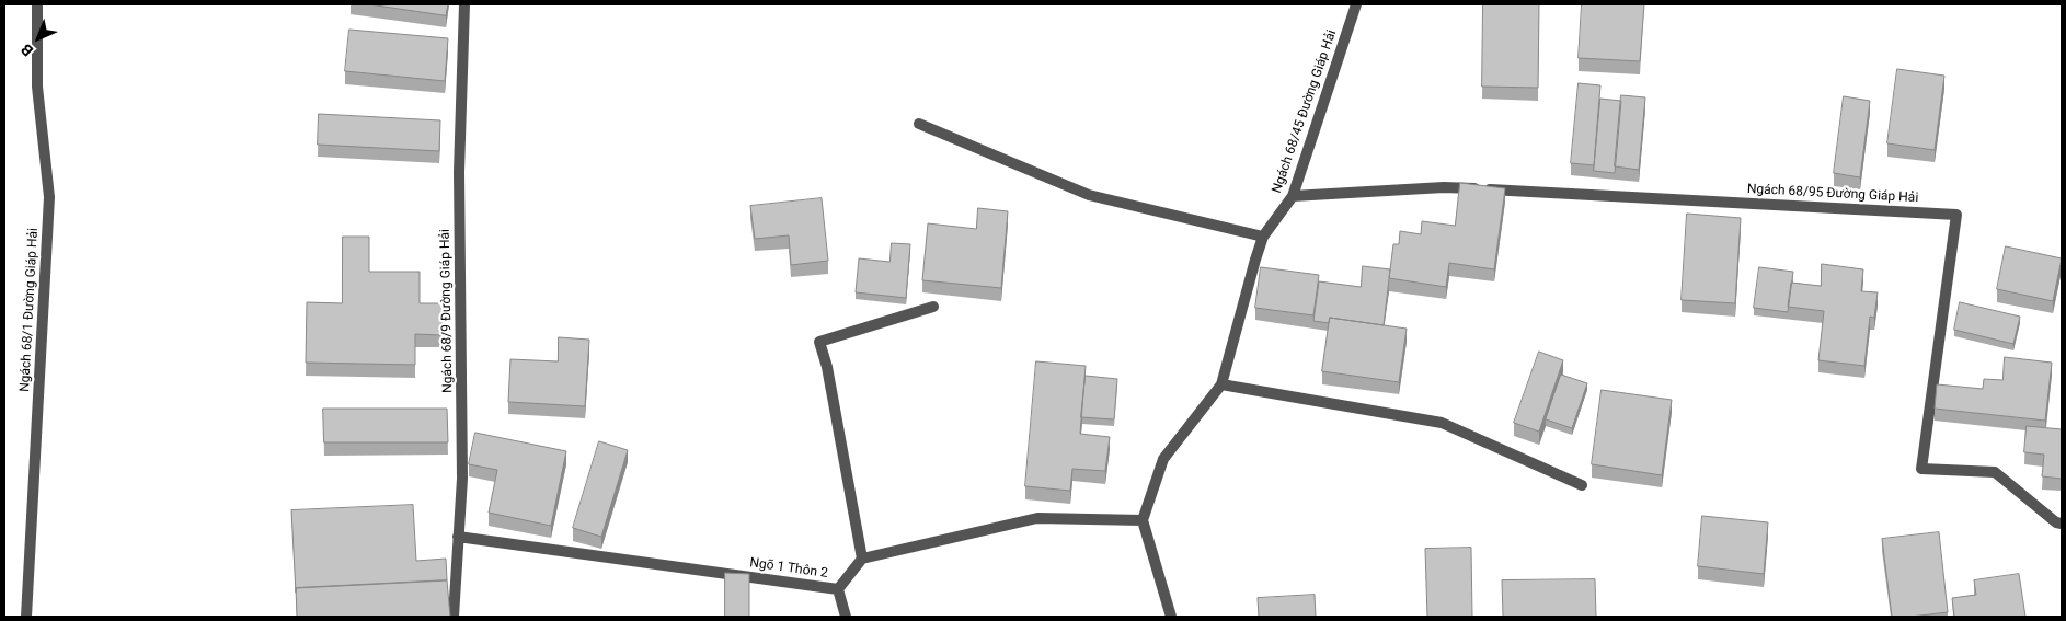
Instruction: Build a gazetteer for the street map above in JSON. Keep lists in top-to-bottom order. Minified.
{"streets":{"street":["Ngách 68/45 Đường Giáp Hải","Ngách 68/95 Đường Giáp Hải","Ngách 68/1 Đường Giáp Hải","Ngách 68/9 Đường Giáp Hải","Ngõ 1 Thôn 2"]},"crossings":[["Ngách 68/45 Đường Giáp Hải","Ngách 68/95 Đường Giáp Hải"],["Ngách 68/9 Đường Giáp Hải","Ngõ 1 Thôn 2"]],"north":"bottom left"}
